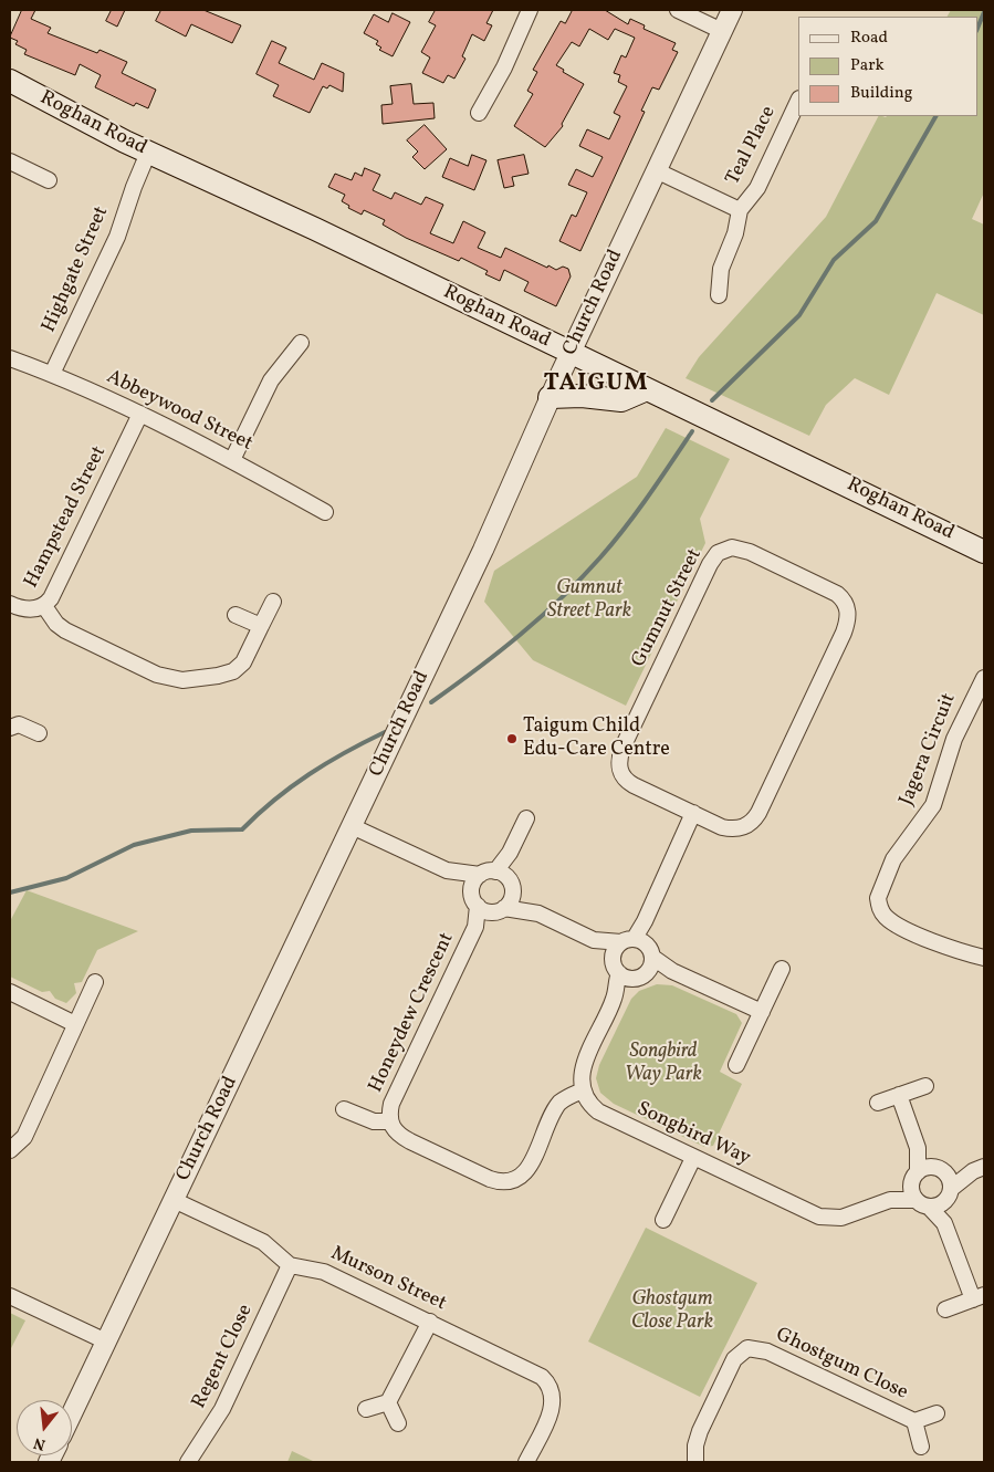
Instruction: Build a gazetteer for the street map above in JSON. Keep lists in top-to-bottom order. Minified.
{"streets":{"main road":["Roghan Road"],"street":["Teal Place","Highgate Street","Church Road","Abbeywood Street","Hampstead Street","Gumnut Street","Jagera Circuit","Honeydew Crescent","Songbird Way","Murson Street","Regent Close","Ghostgum Close"]},"crossings":[["Roghan Road","Highgate Street"],["Roghan Road","Church Road"],["Teal Place","Church Road"],["Highgate Street","Abbeywood Street"],["Abbeywood Street","Hampstead Street"],["Honeydew Crescent","Songbird Way"],["Murson Street","Regent Close"]],"districts":["TAIGUM"],"parks":["Gumnut Street Park","Songbird Way Park","Ghostgum Close Park"],"places":["Taigum Child Edu-Care Centre"],"legend":["Road","Park","Building"],"north":"bottom"}
